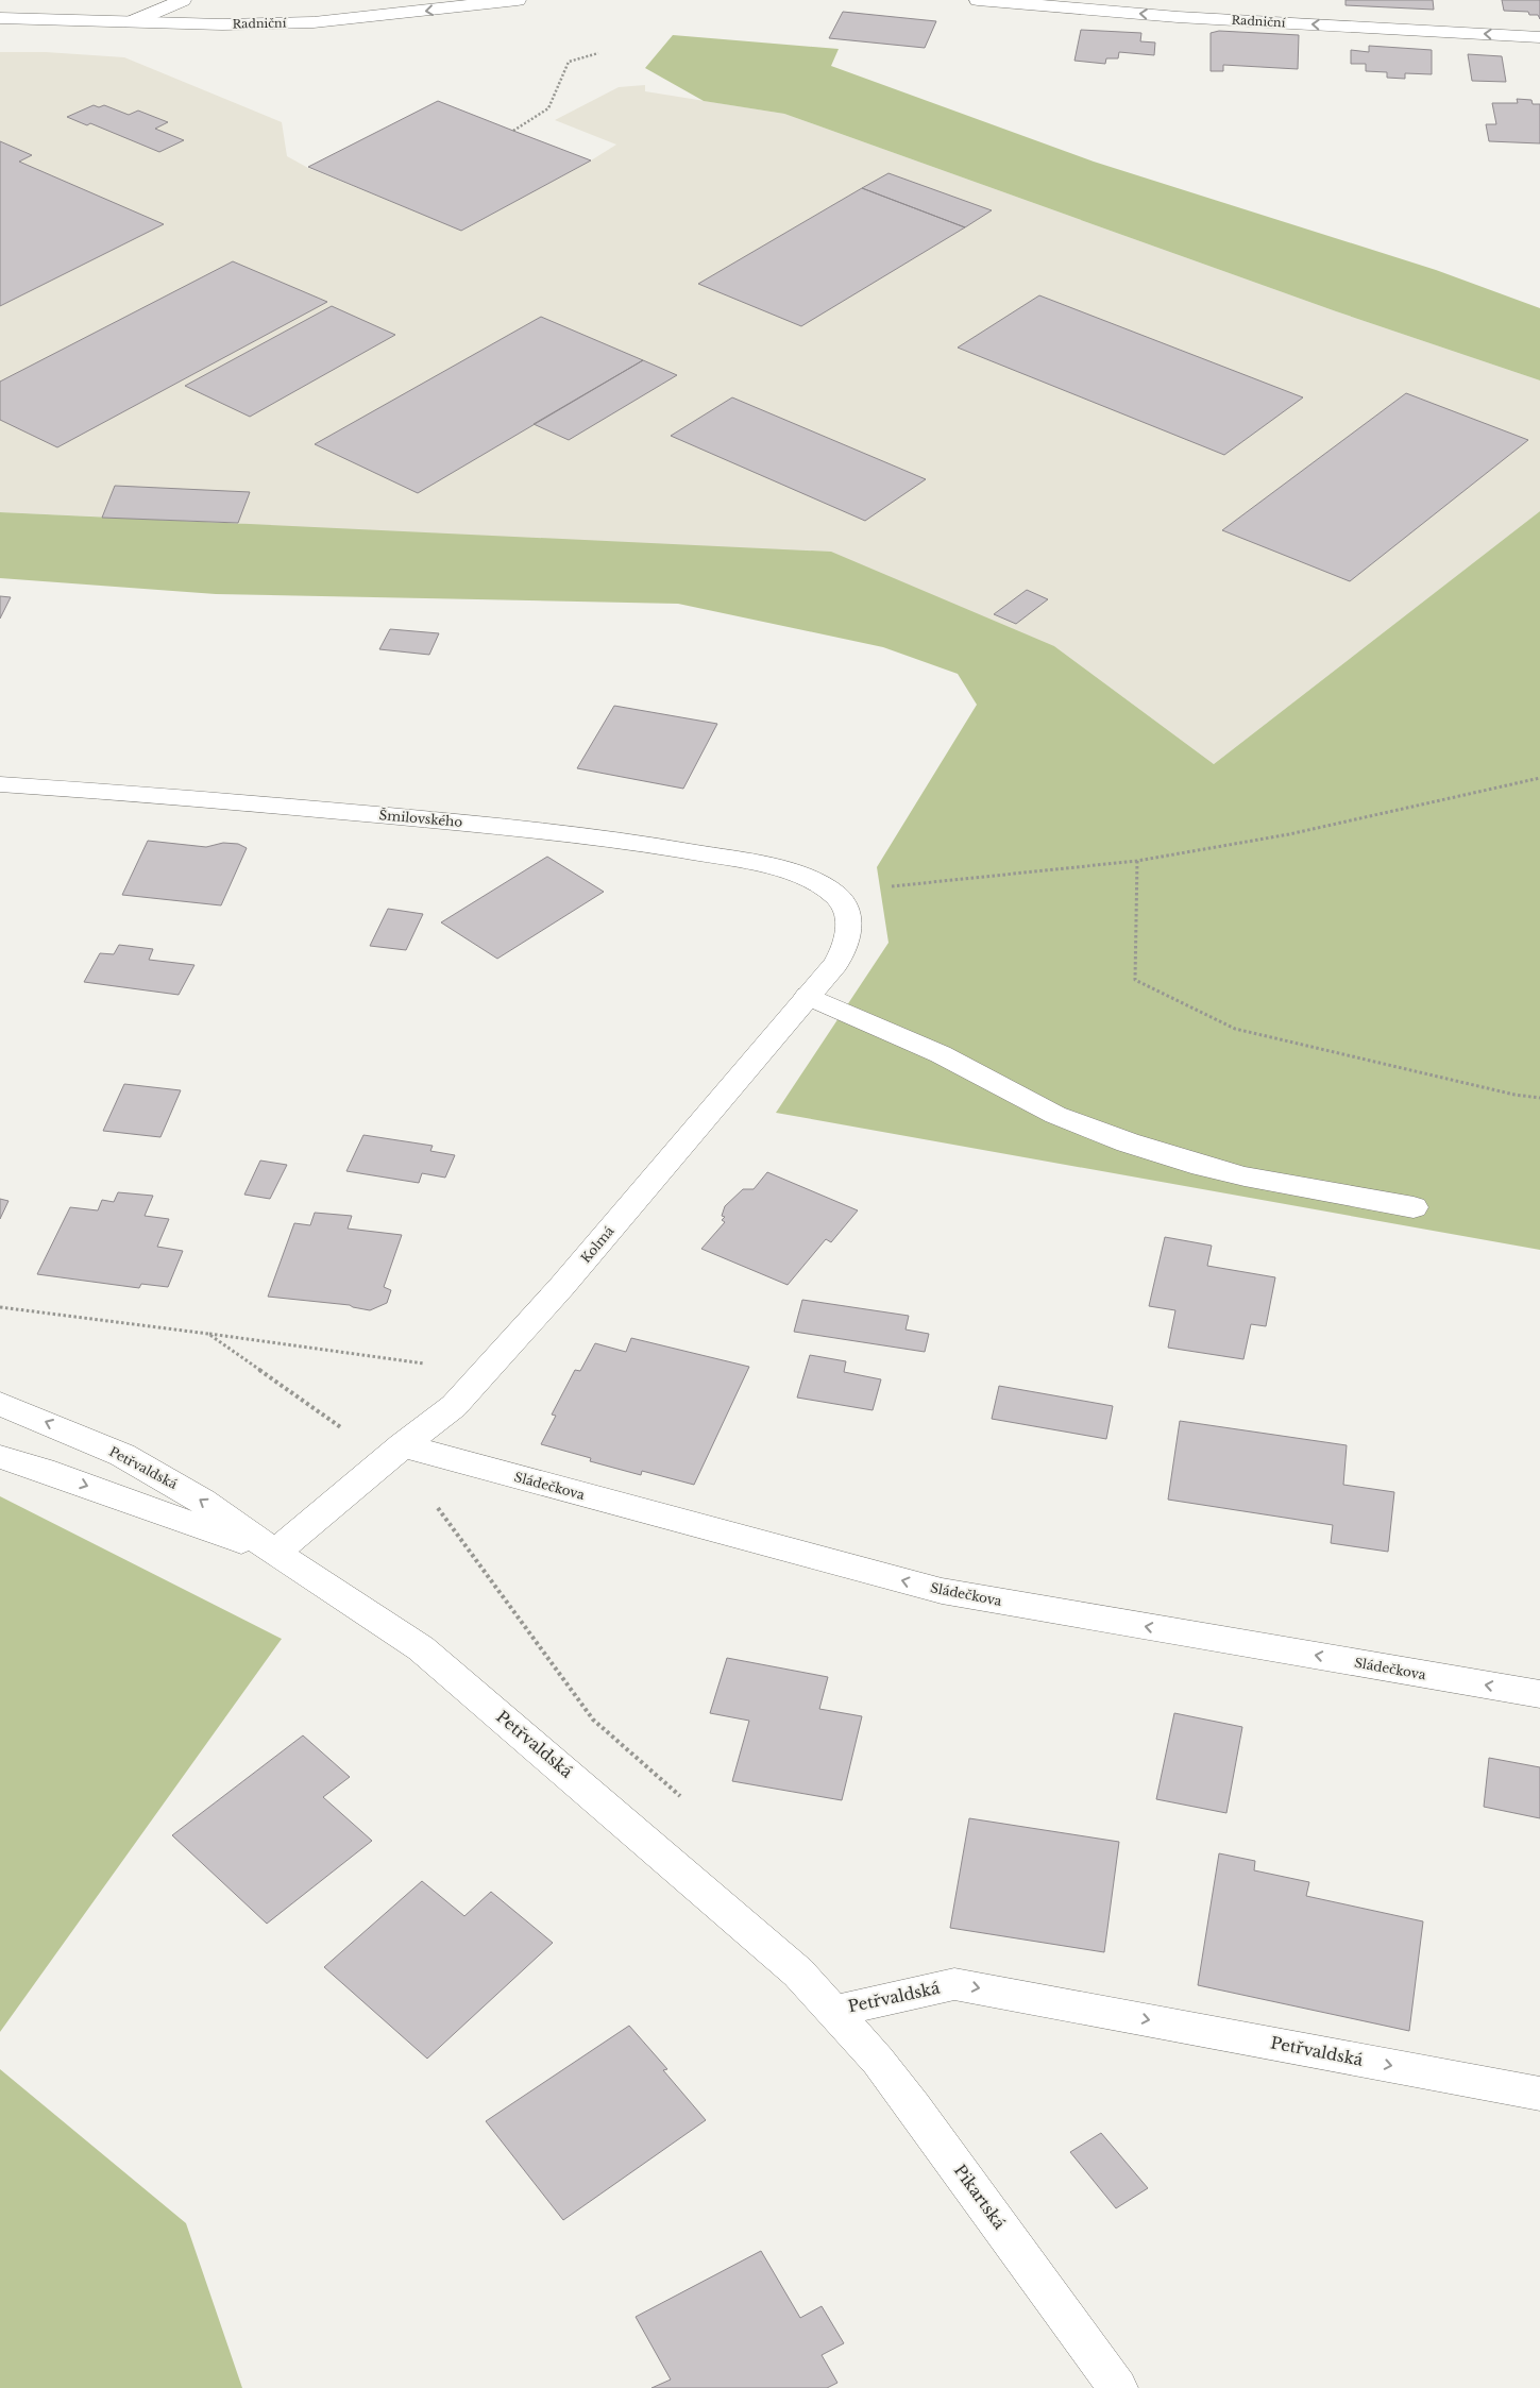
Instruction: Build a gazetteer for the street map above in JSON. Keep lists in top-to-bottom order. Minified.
{"streets":{"street":["Radniční","Šmilovského","Kolmá","Petřvaldská","Sládečkova","Pikartská"]},"crossings":[["Šmilovského","Kolmá"],["Kolmá","Petřvaldská"],["Kolmá","Sládečkova"],["Petřvaldská","Pikartská"]],"one_way":["Radniční","Sládečkova"]}
